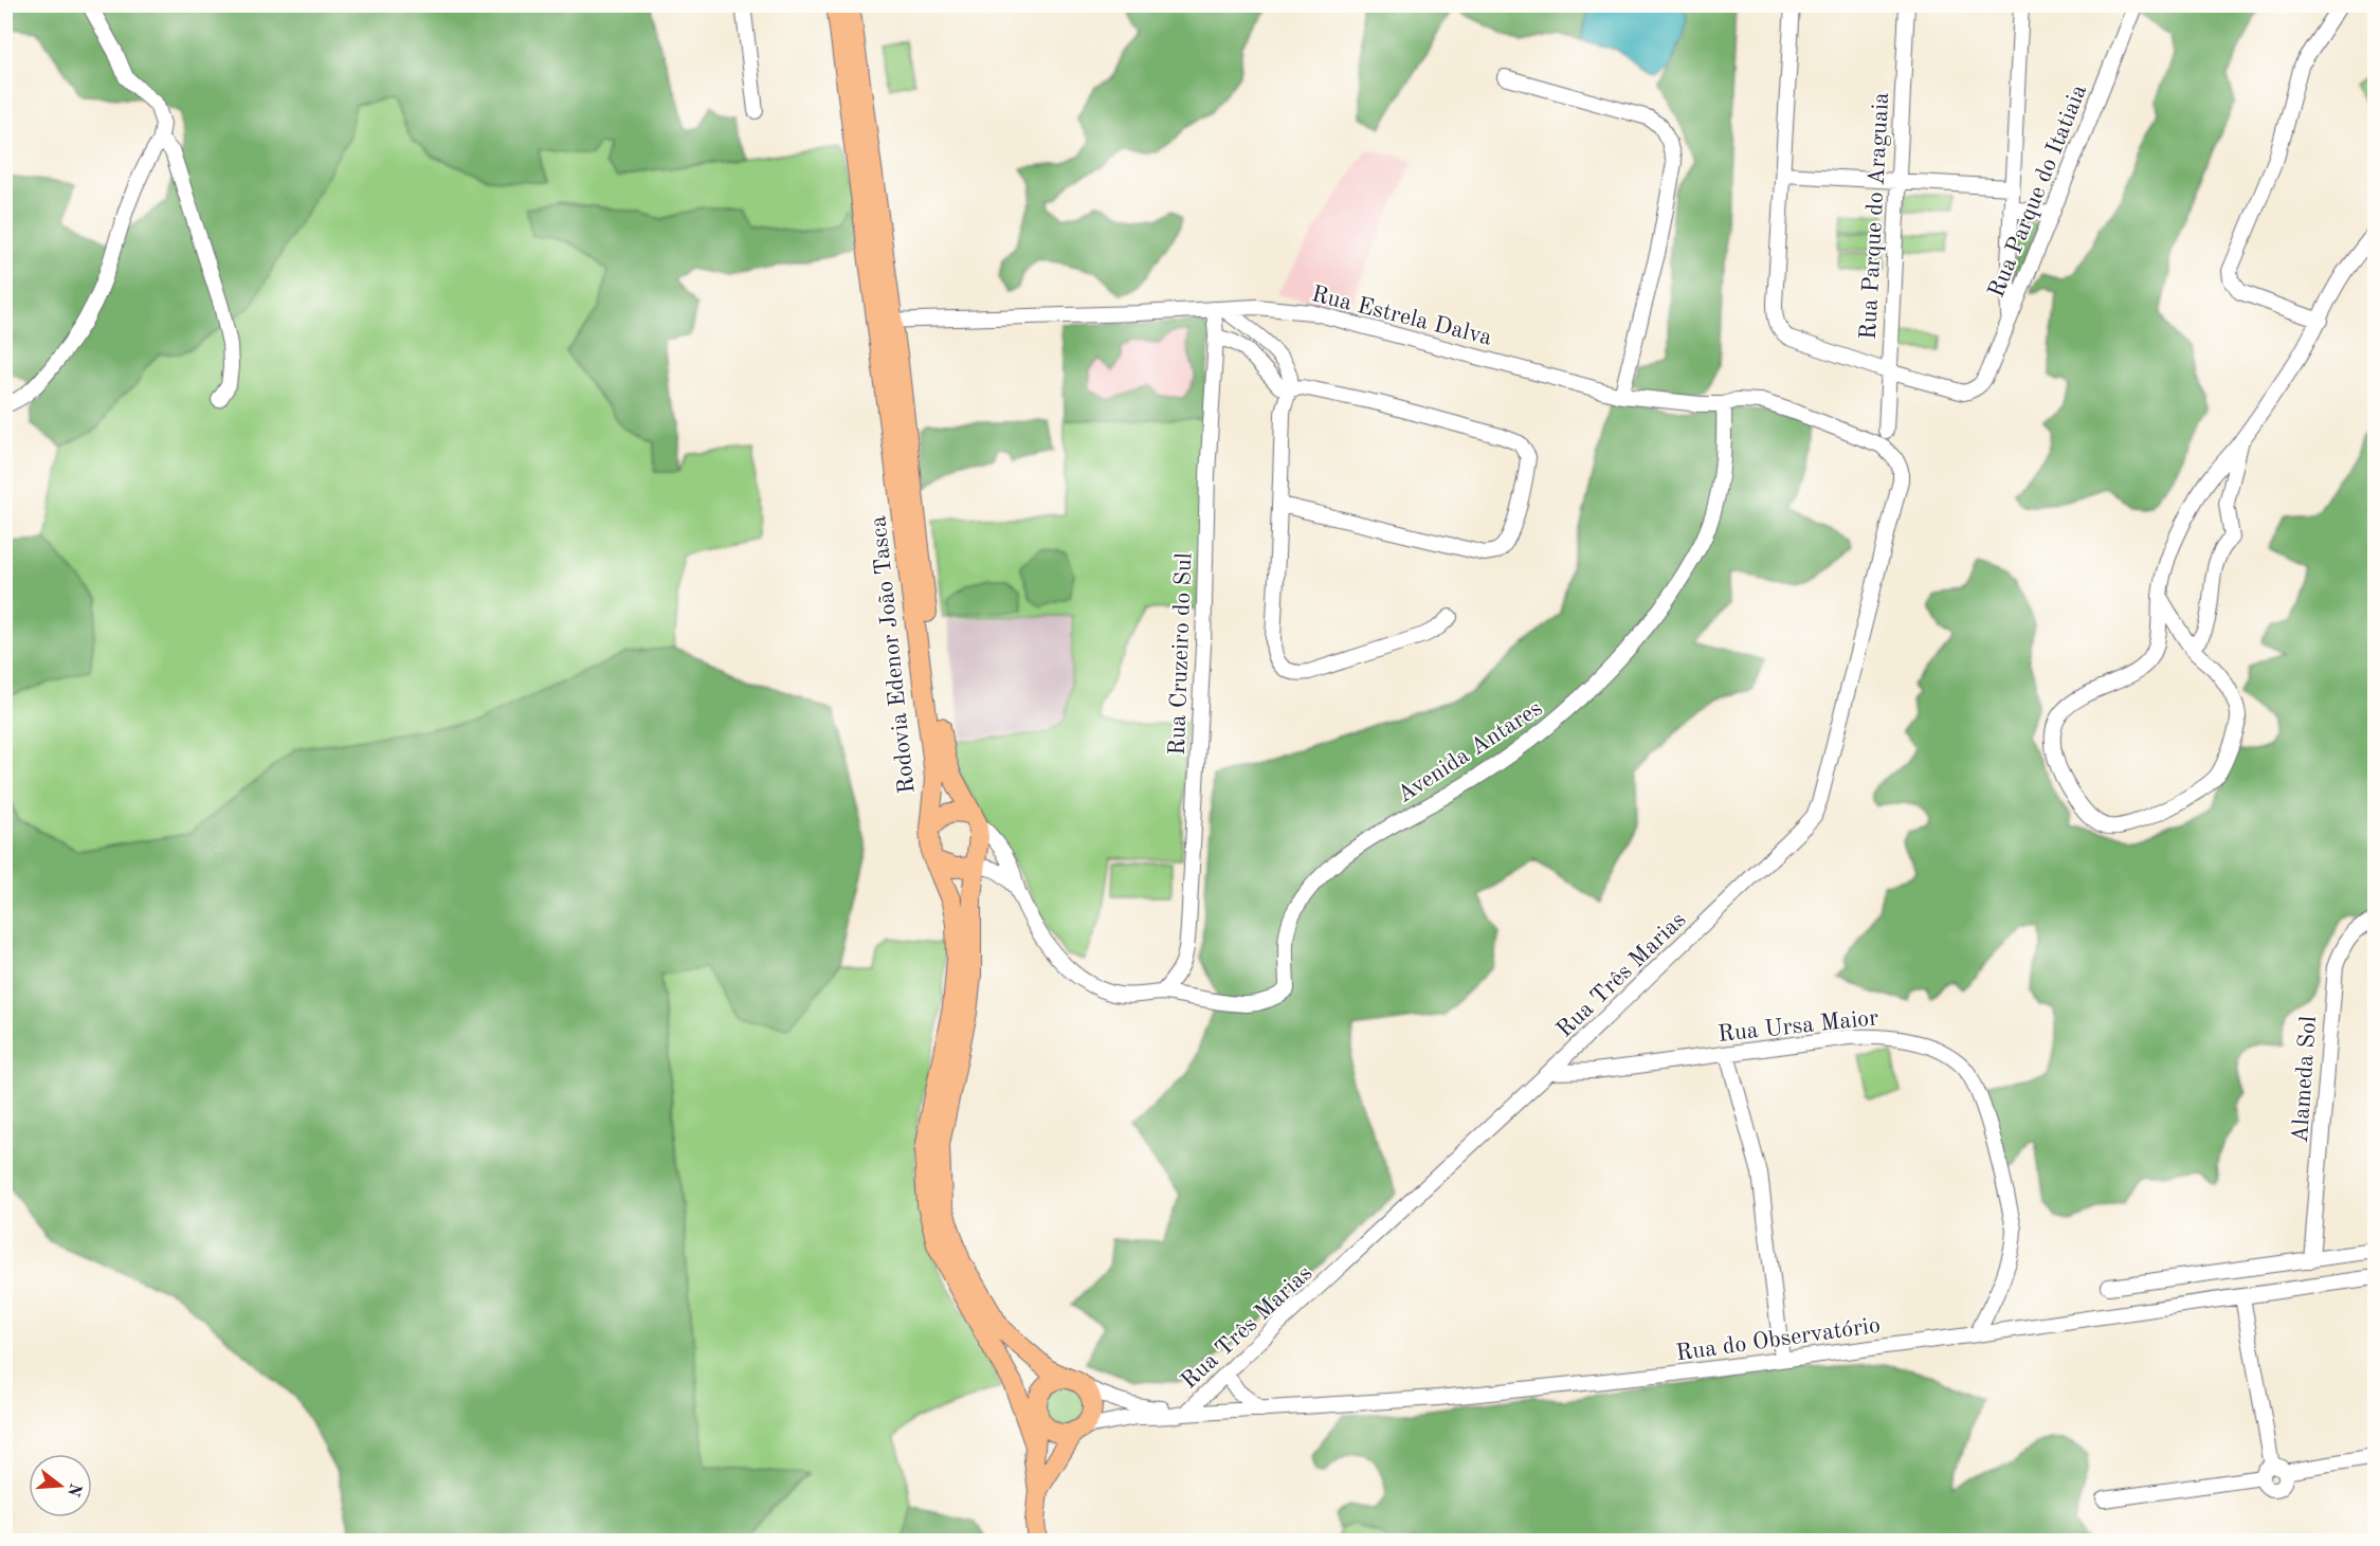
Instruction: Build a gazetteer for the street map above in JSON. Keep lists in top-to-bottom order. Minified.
{"streets":{"main road":["Rodovia Edenor João Tasca"],"street":["Rua Parque do Itatiaia","Rua Parque do Araguaia","Rua Estrela Dalva","Rua Cruzeiro do Sul","Avenida Antares","Rua Três Marias","Rua Ursa Maior","Alameda Sol","Rua do Observatório"]},"crossings":[["Rua Parque do Itatiaia","Rua Parque do Araguaia"],["Rua Estrela Dalva","Rua Cruzeiro do Sul"],["Rua Estrela Dalva","Rodovia Edenor João Tasca"],["Rua Estrela Dalva","Avenida Antares"],["Rua Estrela Dalva","Rua Três Marias"],["Rua Cruzeiro do Sul","Avenida Antares"],["Rodovia Edenor João Tasca","Rua do Observatório"],["Rua Três Marias","Rua Ursa Maior"],["Rua Três Marias","Rua do Observatório"],["Rua Ursa Maior","Rua do Observatório"]],"north":"right"}
